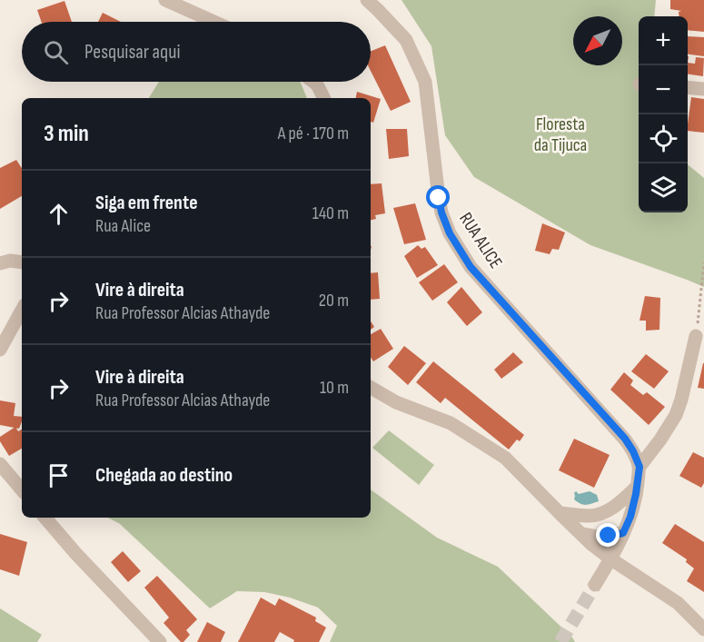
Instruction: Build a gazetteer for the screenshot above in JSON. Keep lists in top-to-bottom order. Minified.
{"streets":{"street":["RUA ALICE"]},"parks":["Floresta da Tijuca"],"north":"bottom left","page":{"map_buttons":["+","−"],"search":"Pesquisar aqui","heading":["3 min","A pé · 170 m"],"list":[["Siga em frente","Rua Alice","140 m"],["Vire à direita","Rua Professor Alcias Athayde","20 m"],["Vire à direita","Rua Professor Alcias Athayde","10 m"],"Chegada ao destino"]}}
